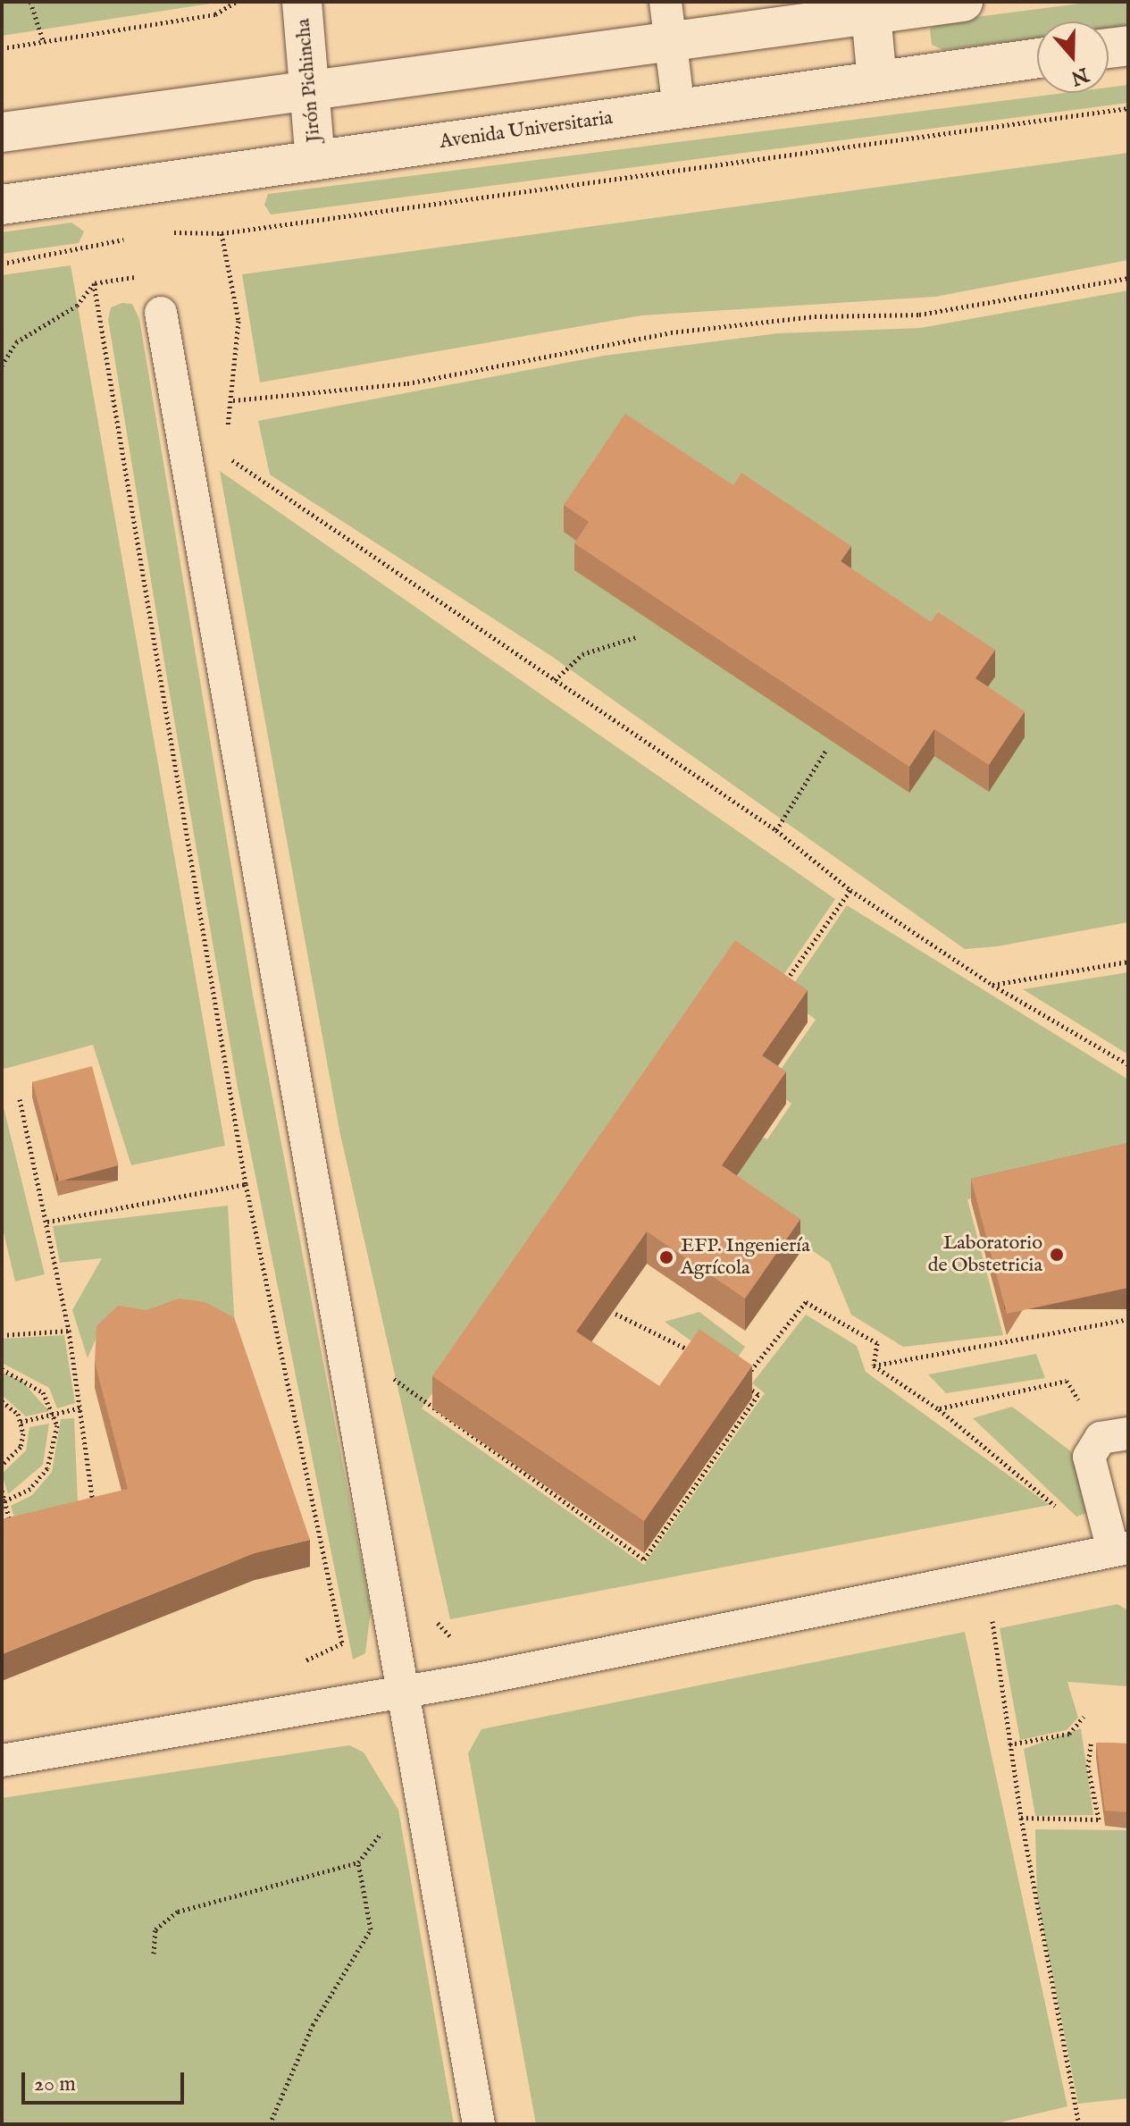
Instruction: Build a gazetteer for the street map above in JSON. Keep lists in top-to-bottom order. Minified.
{"streets":{"street":["Jirón Pichincha","Avenida Universitaria"]},"crossings":[["Jirón Pichincha","Avenida Universitaria"]],"places":["Laboratorio de Obstetricia","EFP. Ingeniería Agrícola"],"scale_bar":"20 m","north":"bottom"}
